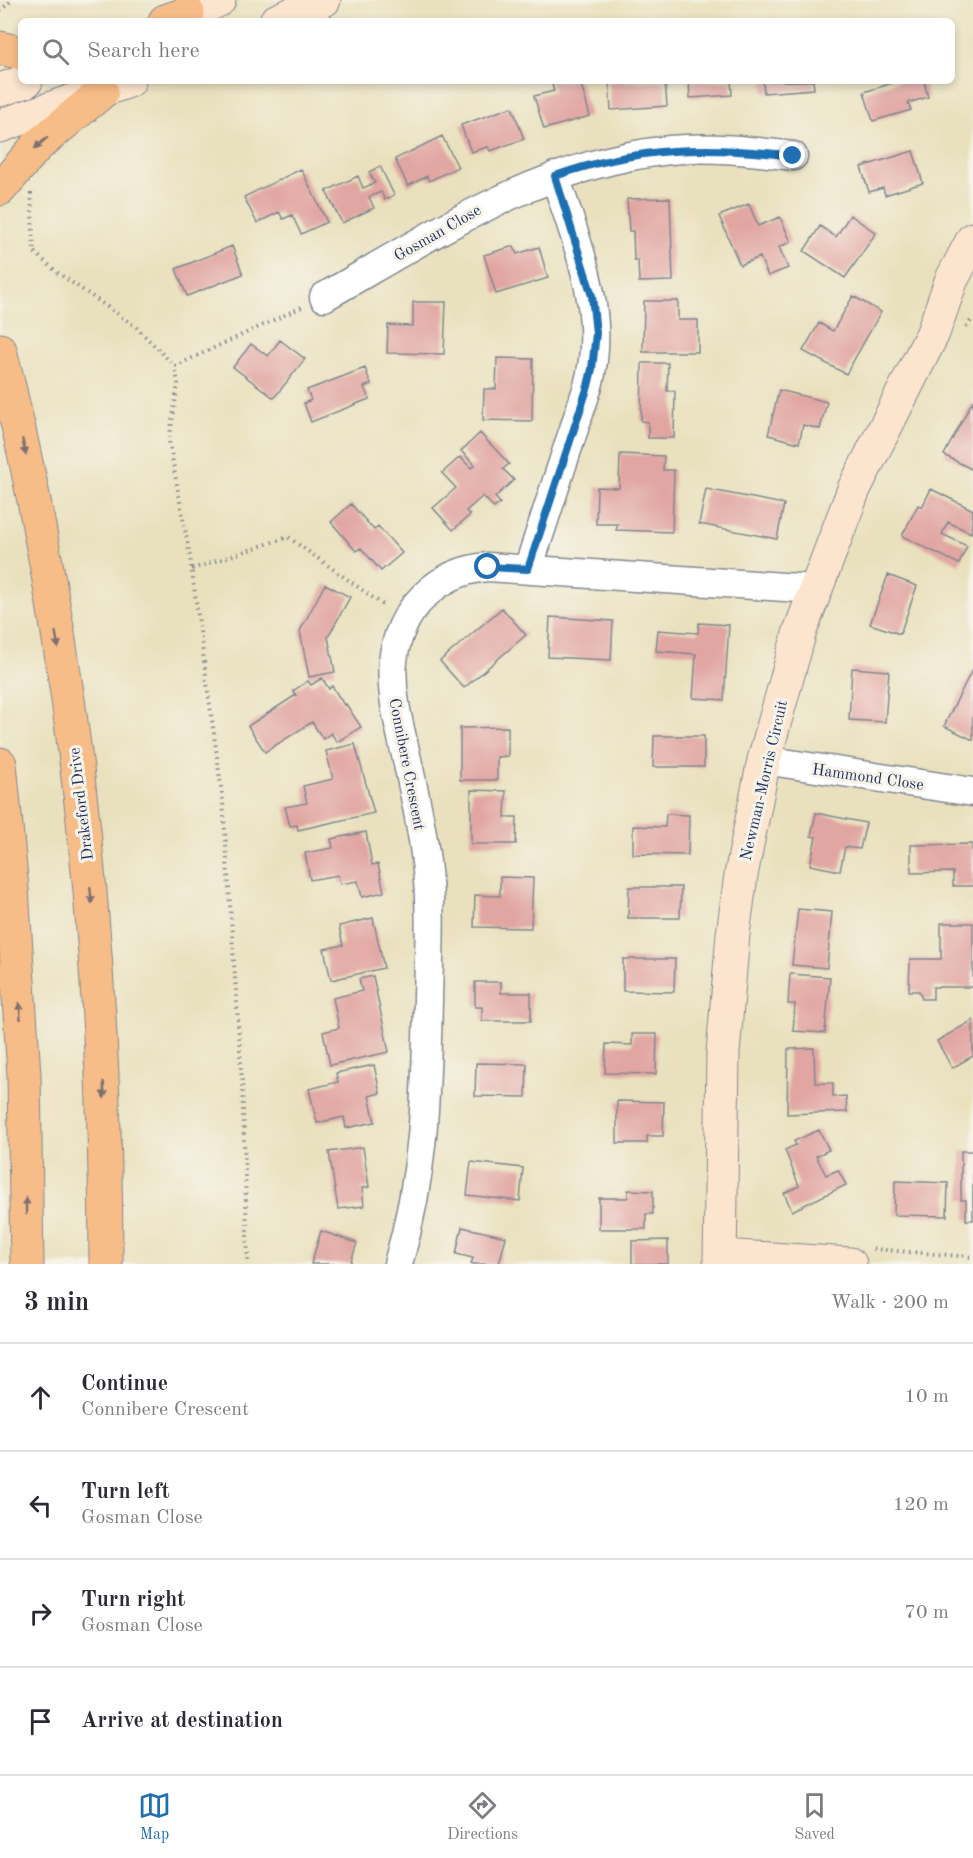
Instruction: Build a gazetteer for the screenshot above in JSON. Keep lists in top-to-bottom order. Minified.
{"streets":{"highway":["Drakeford Drive"],"street":["Gosman Close","Connibere Crescent","Hammond Close","Newman-Morris Circuit"]},"crossings":[["Connibere Crescent","Newman-Morris Circuit"],["Hammond Close","Newman-Morris Circuit"]],"page":{"search":"Search here","heading":["3 min","Walk · 200 m"],"list":[["Continue","Connibere Crescent","10 m"],["Turn left","Gosman Close","120 m"],["Turn right","Gosman Close","70 m"],"Arrive at destination"],"nav":["Map","Directions","Saved"]}}
